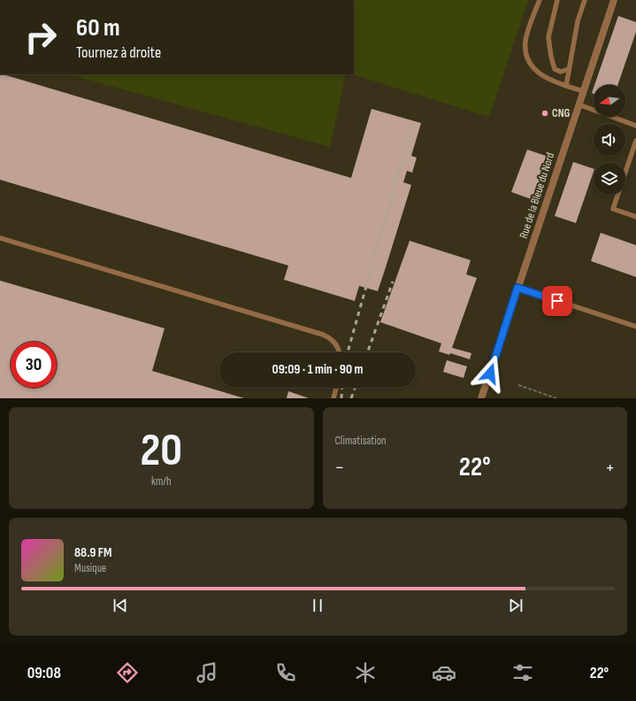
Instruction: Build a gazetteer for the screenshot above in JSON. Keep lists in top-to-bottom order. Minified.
{"streets":{"street":["Rue de la Bleue du Nord"]},"places":["CNG"],"north":"left","page":{"turn":["60 m","Tournez à droite"],"limit":"30","trip":"09:09 · 1 min · 90 m","tile":[["20","km/h"],"Climatisation"],"heat":["−","22°","+"],"song":["88.9 FM","Musique"],"tabs":["09:08","22°"]}}
